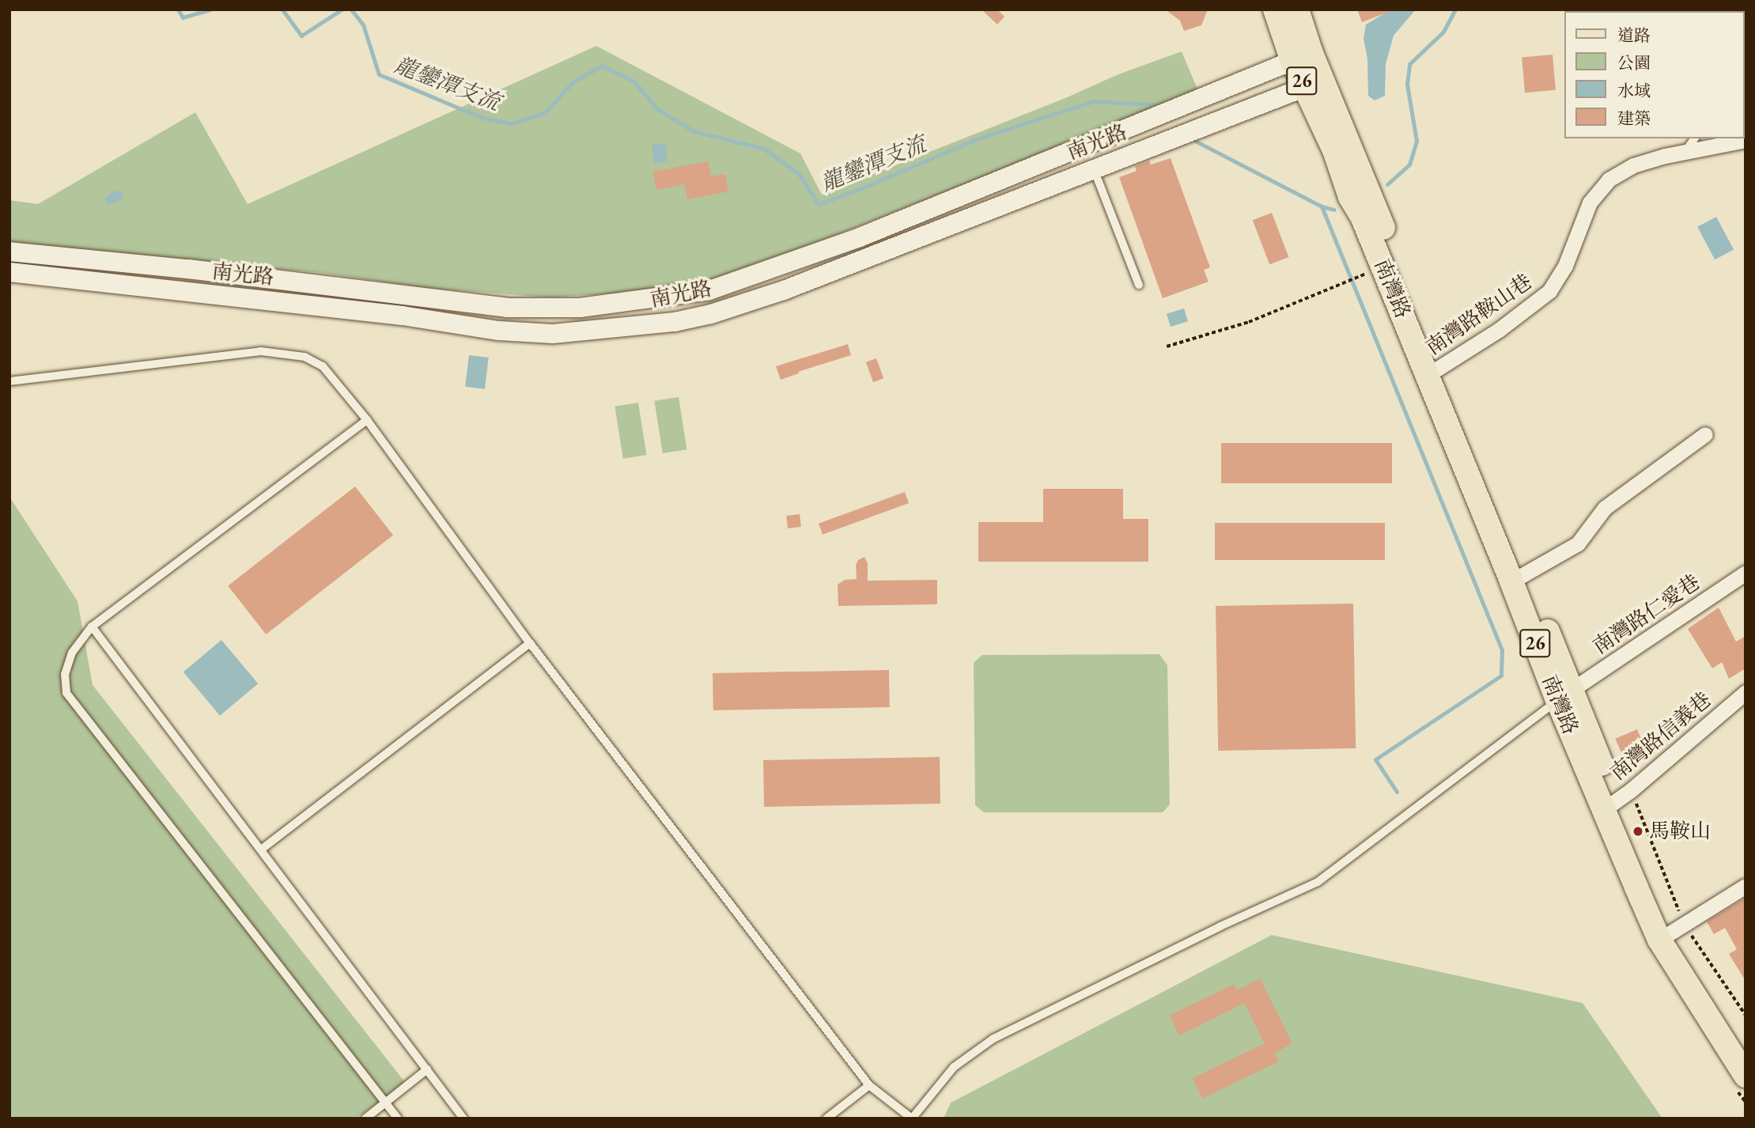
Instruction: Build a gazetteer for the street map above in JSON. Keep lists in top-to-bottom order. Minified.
{"streets":{"main road":["26","南灣路"],"street":["南光路","南灣路鞍山巷","南灣路仁愛巷","南灣路信義巷"]},"crossings":[["26","南光路"],["26","南灣路"],["南灣路","南灣路鞍山巷"],["南灣路","南灣路仁愛巷"],["南灣路","南灣路信義巷"]],"water":["龍鑾潭支流"],"places":["馬鞍山"],"legend":["道路","公園","水域","建築"]}
